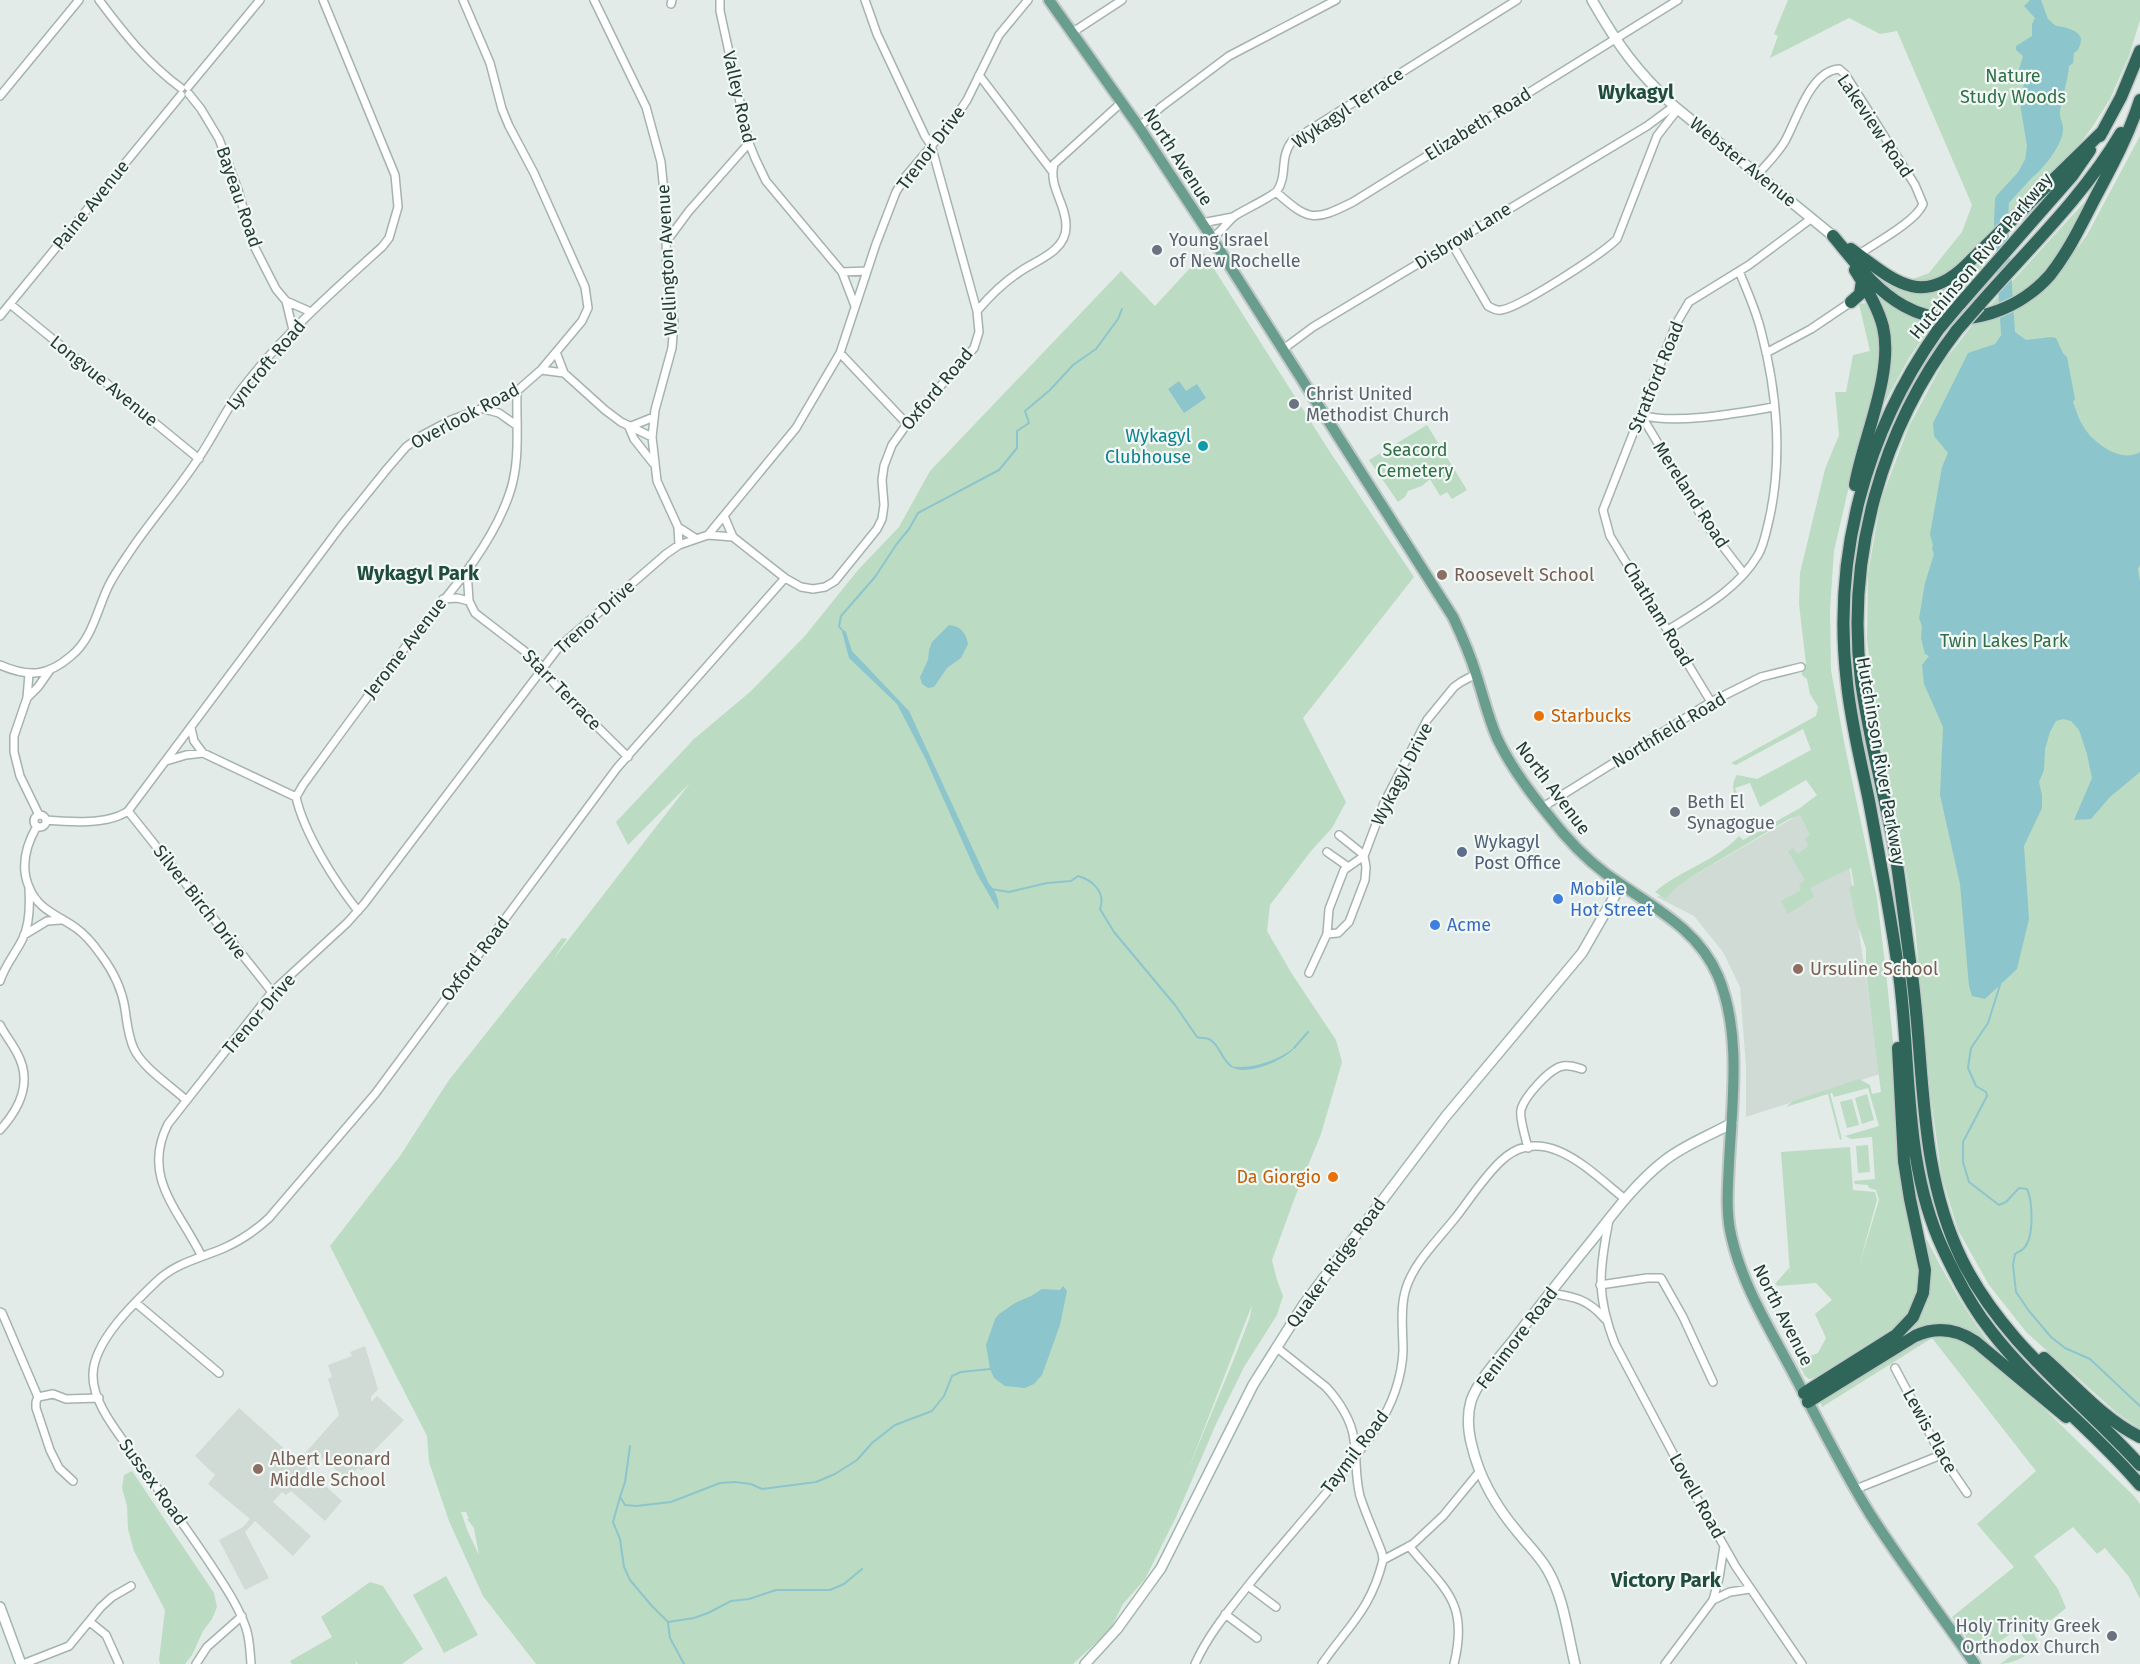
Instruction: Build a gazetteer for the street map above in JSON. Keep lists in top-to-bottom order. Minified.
{"streets":{"highway":["Hutchinson River Parkway"],"main road":["North Avenue"],"street":["Valley Road","Wykagyl Terrace","Elizabeth Road","Lakeview Road","Trenor Drive","Webster Avenue","Bayeau Road","Paine Avenue","Disbrow Lane","Wellington Avenue","Lyncroft Road","Stratford Road","Longvue Avenue","Oxford Road","Overlook Road","Mereland Road","Chatham Road","Jerome Avenue","Starr Terrace","Northfield Road","Wykagyl Drive","Silver Birch Drive","Quaker Ridge Road","Fenimore Road","Lewis Place","Taymil Road","Sussex Road","Lovell Road"]},"crossings":[["Valley Road","Trenor Drive"],["Wykagyl Terrace","Elizabeth Road"],["Elizabeth Road","Webster Avenue"],["Lakeview Road","Webster Avenue"],["Trenor Drive","Wellington Avenue"],["Trenor Drive","Oxford Road"],["Trenor Drive","Starr Terrace"],["Trenor Drive","Silver Birch Drive"],["North Avenue","Disbrow Lane"],["North Avenue","Northfield Road"],["North Avenue","Wykagyl Drive"],["North Avenue","Quaker Ridge Road"],["North Avenue","Lovell Road"],["Webster Avenue","Disbrow Lane"],["Webster Avenue","Stratford Road"],["Bayeau Road","Paine Avenue"],["Bayeau Road","Lyncroft Road"],["Paine Avenue","Longvue Avenue"],["Lyncroft Road","Longvue Avenue"],["Stratford Road","Mereland Road"],["Stratford Road","Chatham Road"],["Oxford Road","Starr Terrace"],["Oxford Road","Sussex Road"],["Overlook Road","Jerome Avenue"],["Overlook Road","Silver Birch Drive"],["Chatham Road","Northfield Road"],["Fenimore Road","Lovell Road"]],"districts":["Wykagyl","Wykagyl Park","Victory Park"],"parks":["Nature Study Woods","Seacord Cemetery","Twin Lakes Park"],"places":["Young Israel of New Rochelle","Christ United Methodist Church","Wykagyl Clubhouse","Roosevelt School","Starbucks","Beth El Synagogue","Wykagyl Post Office","Mobile Hot Street","Acme","Ursuline School","Da Giorgio","Albert Leonard Middle School","Holy Trinity Greek Orthodox Church"]}
